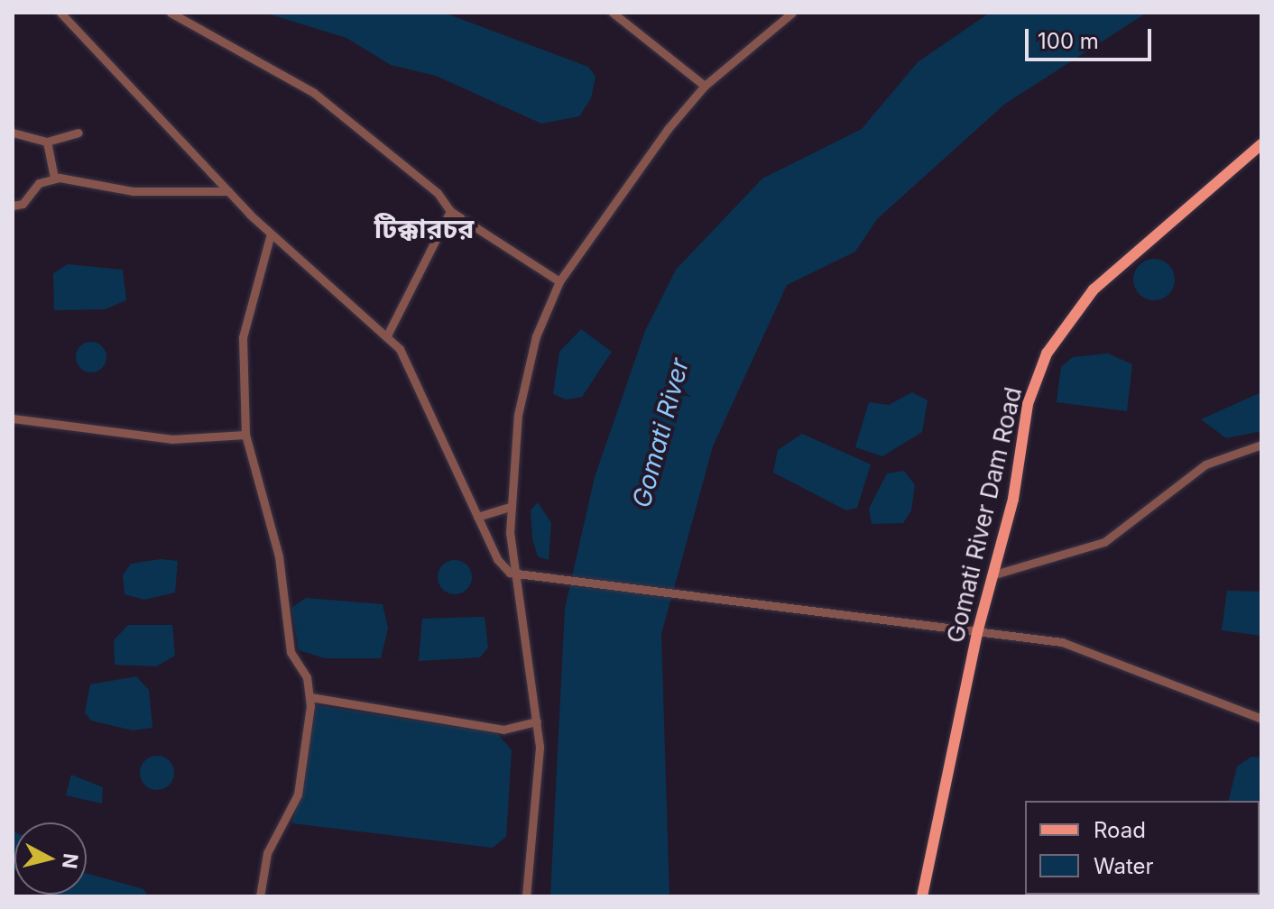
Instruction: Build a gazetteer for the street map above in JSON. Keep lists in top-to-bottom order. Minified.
{"streets":{"main road":["Gomati River Dam Road"]},"districts":["টিক্কারচর"],"water":["Gomati River"],"legend":["Road","Water"],"scale_bar":"100 m","north":"right"}
